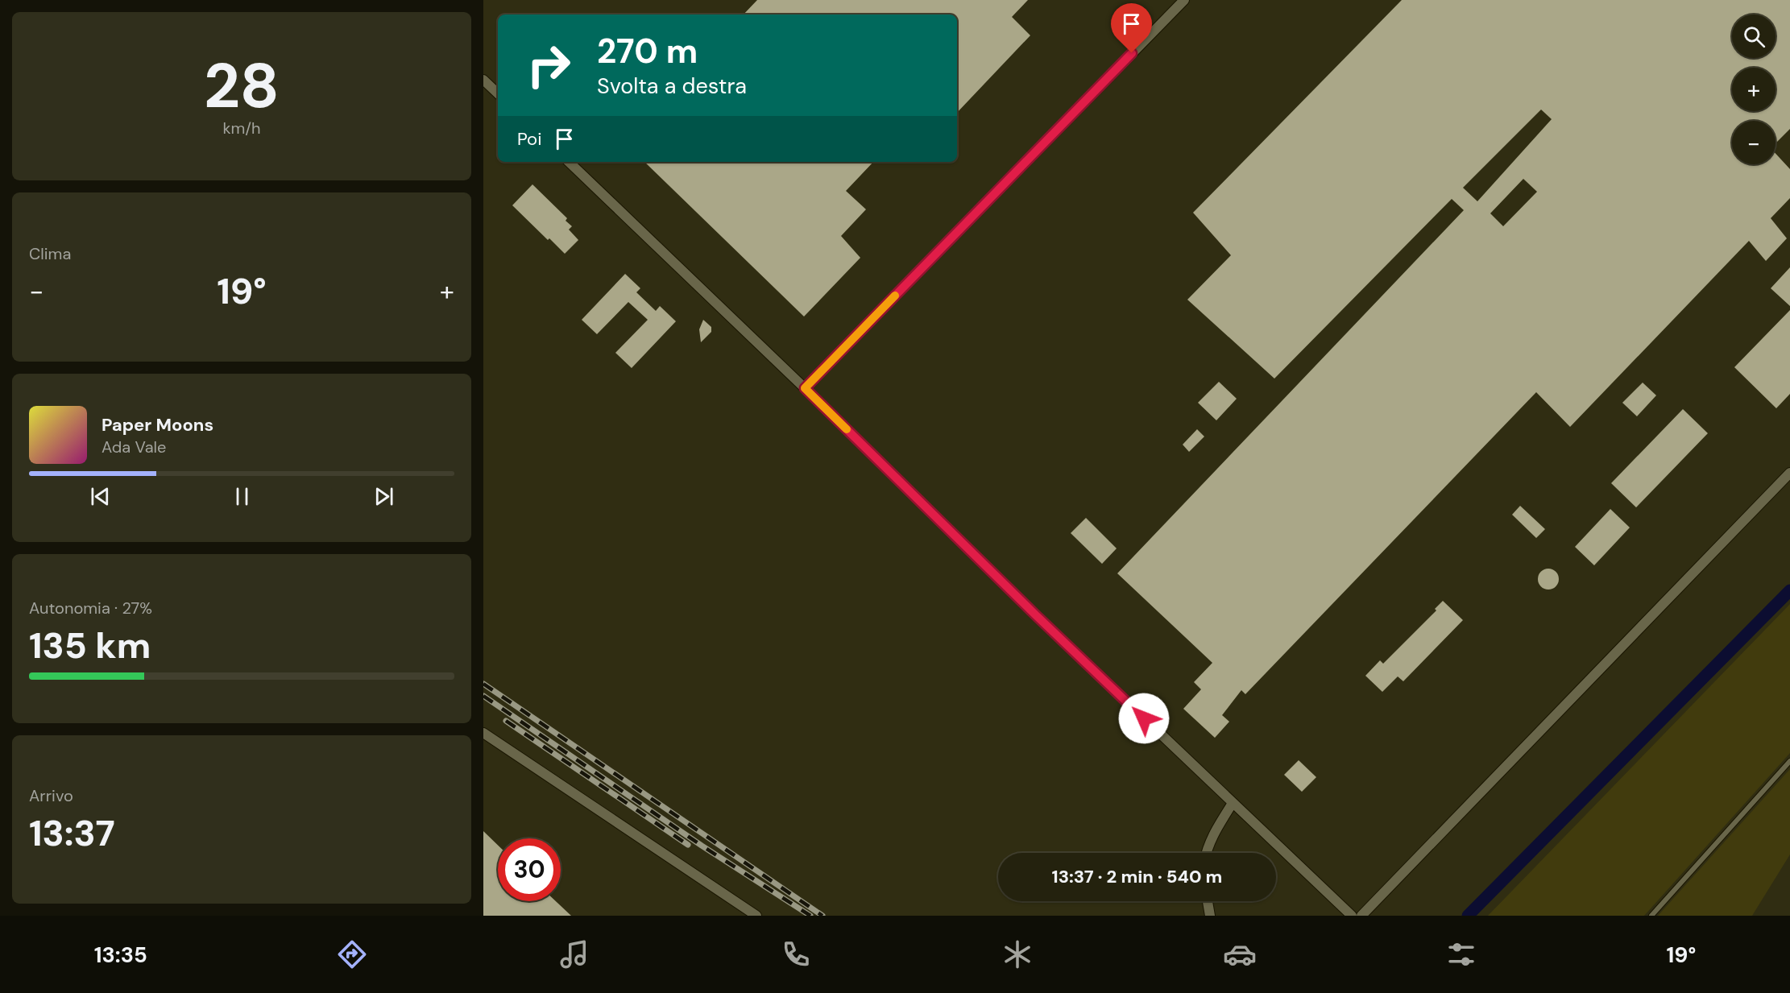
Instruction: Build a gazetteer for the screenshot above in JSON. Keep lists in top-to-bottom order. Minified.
{"page":{"tile":[["28","km/h"],"Clima",["Autonomia · 27%","135 km"],["Arrivo","13:37"]],"map_buttons":["+","−"],"turn":["270 m","Svolta a destra"],"then":"Poi","heat":["−","19°","+"],"song":["Paper Moons","Ada Vale"],"limit":"30","trip":"13:37 · 2 min · 540 m","tabs":["13:35","19°"]}}
